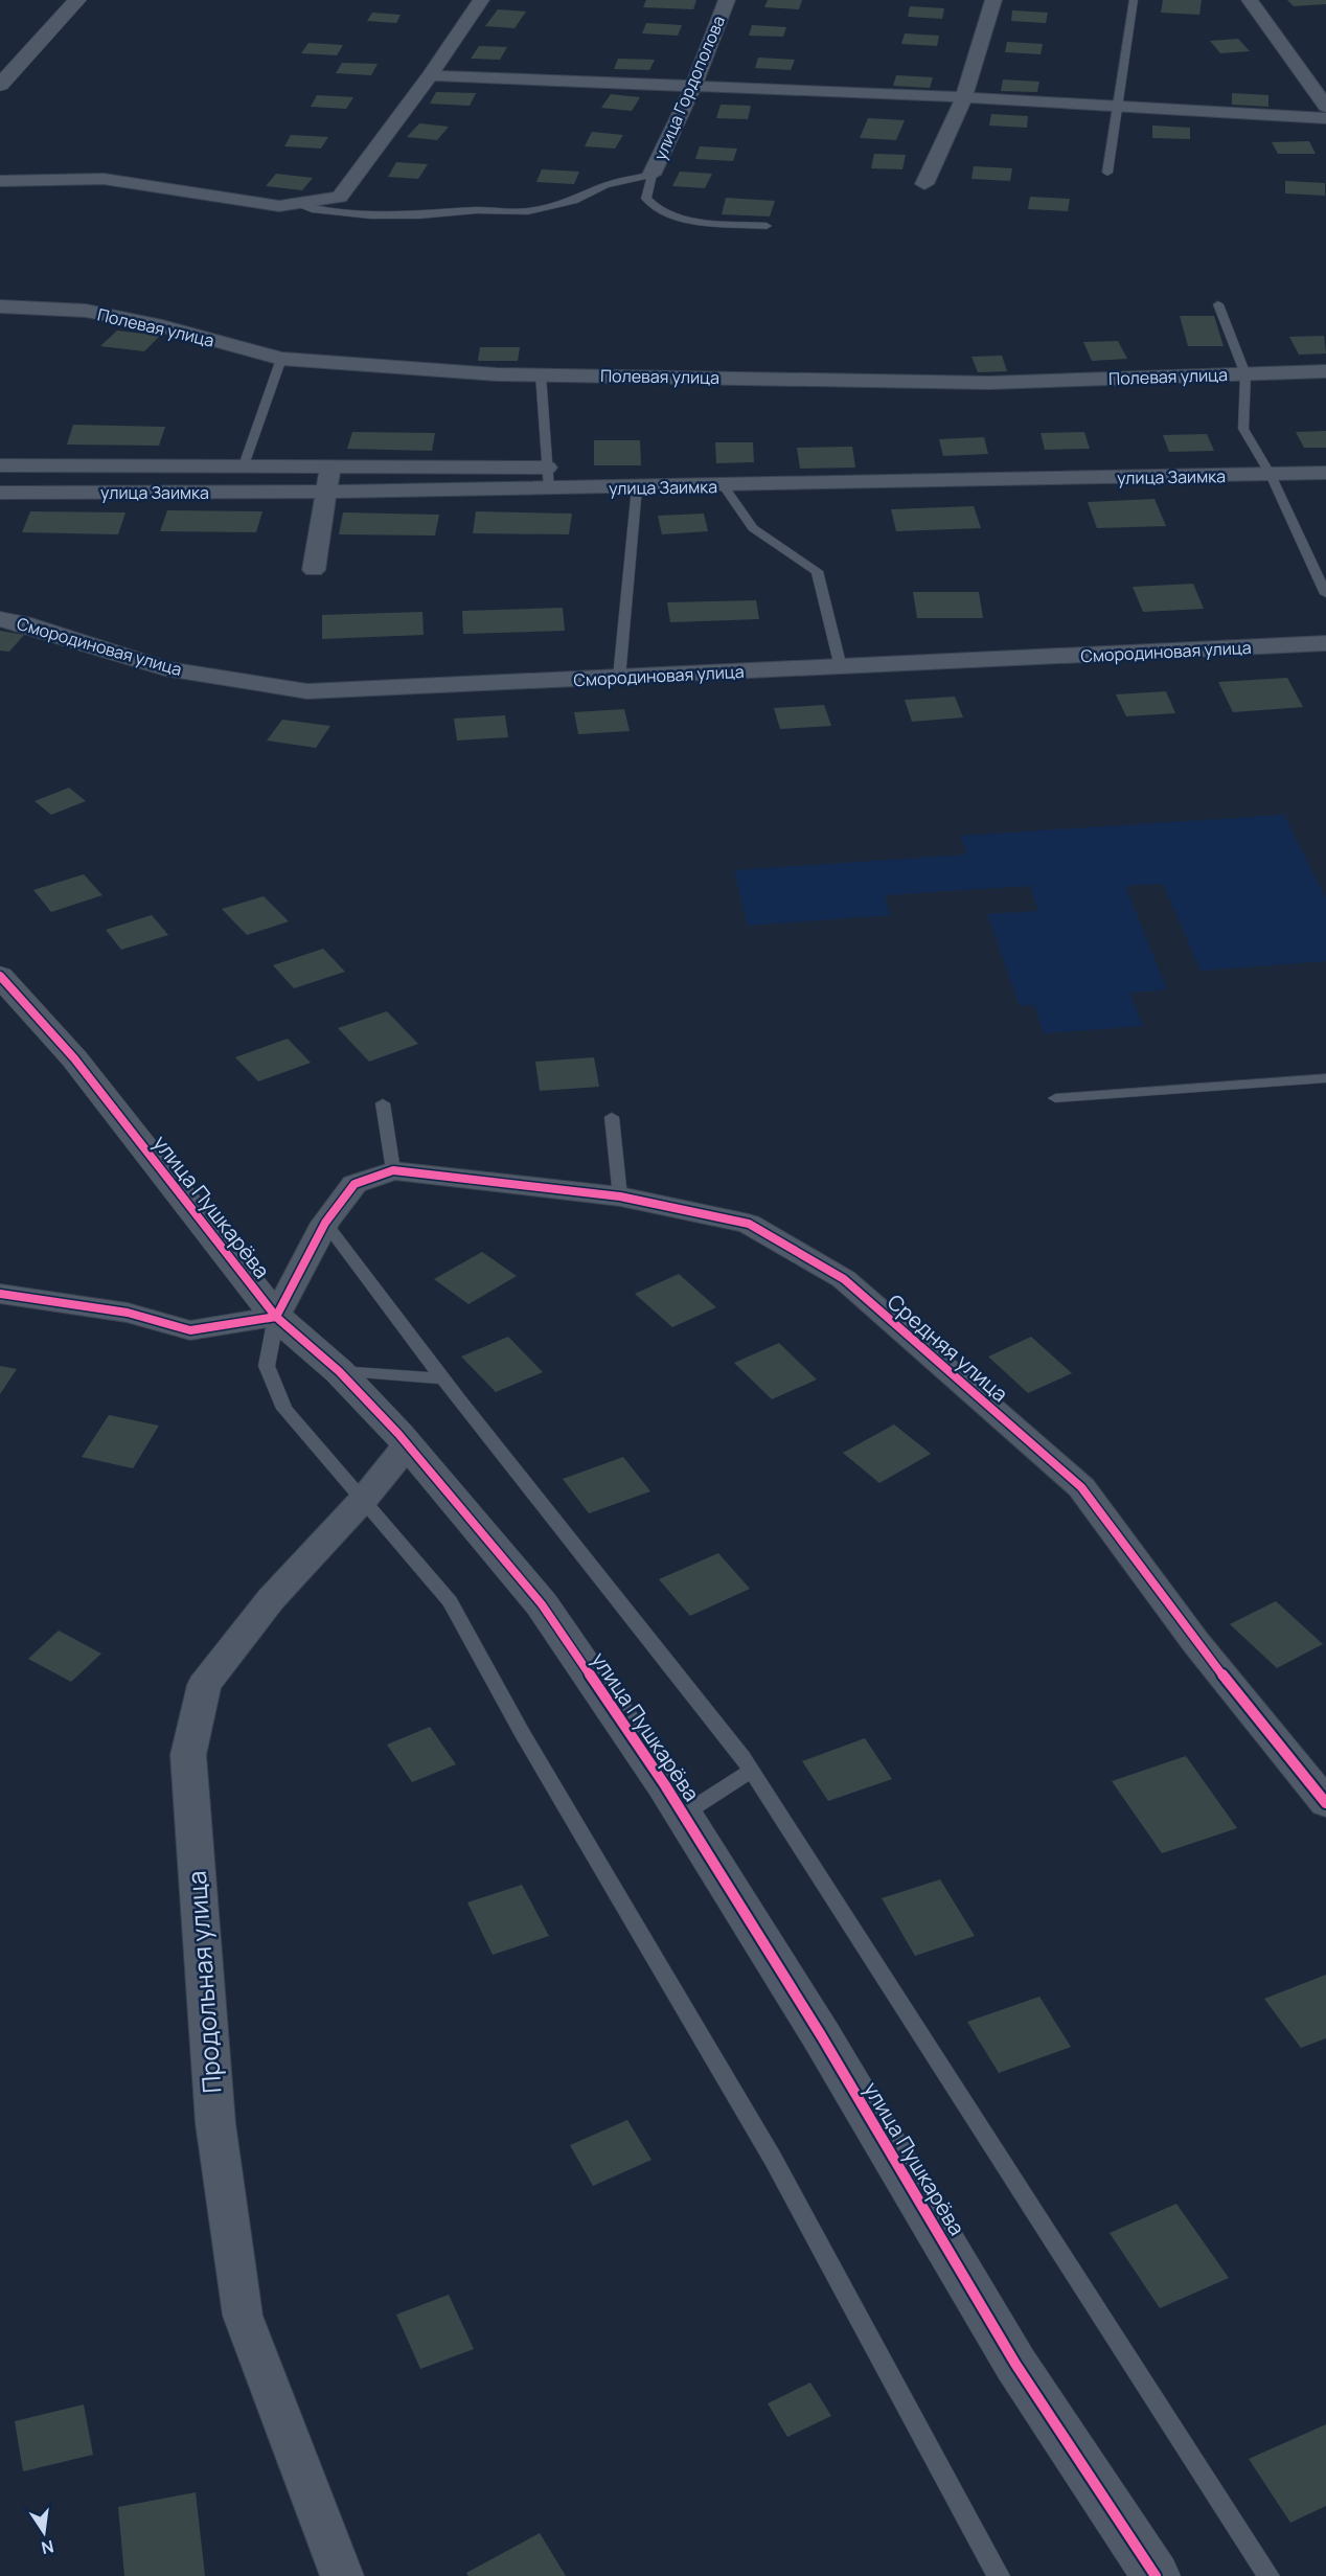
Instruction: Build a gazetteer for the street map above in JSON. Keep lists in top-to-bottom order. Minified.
{"streets":{"street":["улица Гордополова","Полевая улица","улица Заимка","Смородиновая улица","улица Пушкарёва","Средняя улица","Продольная улица"]},"crossings":[["улица Пушкарёва","Продольная улица"]],"north":"bottom"}
